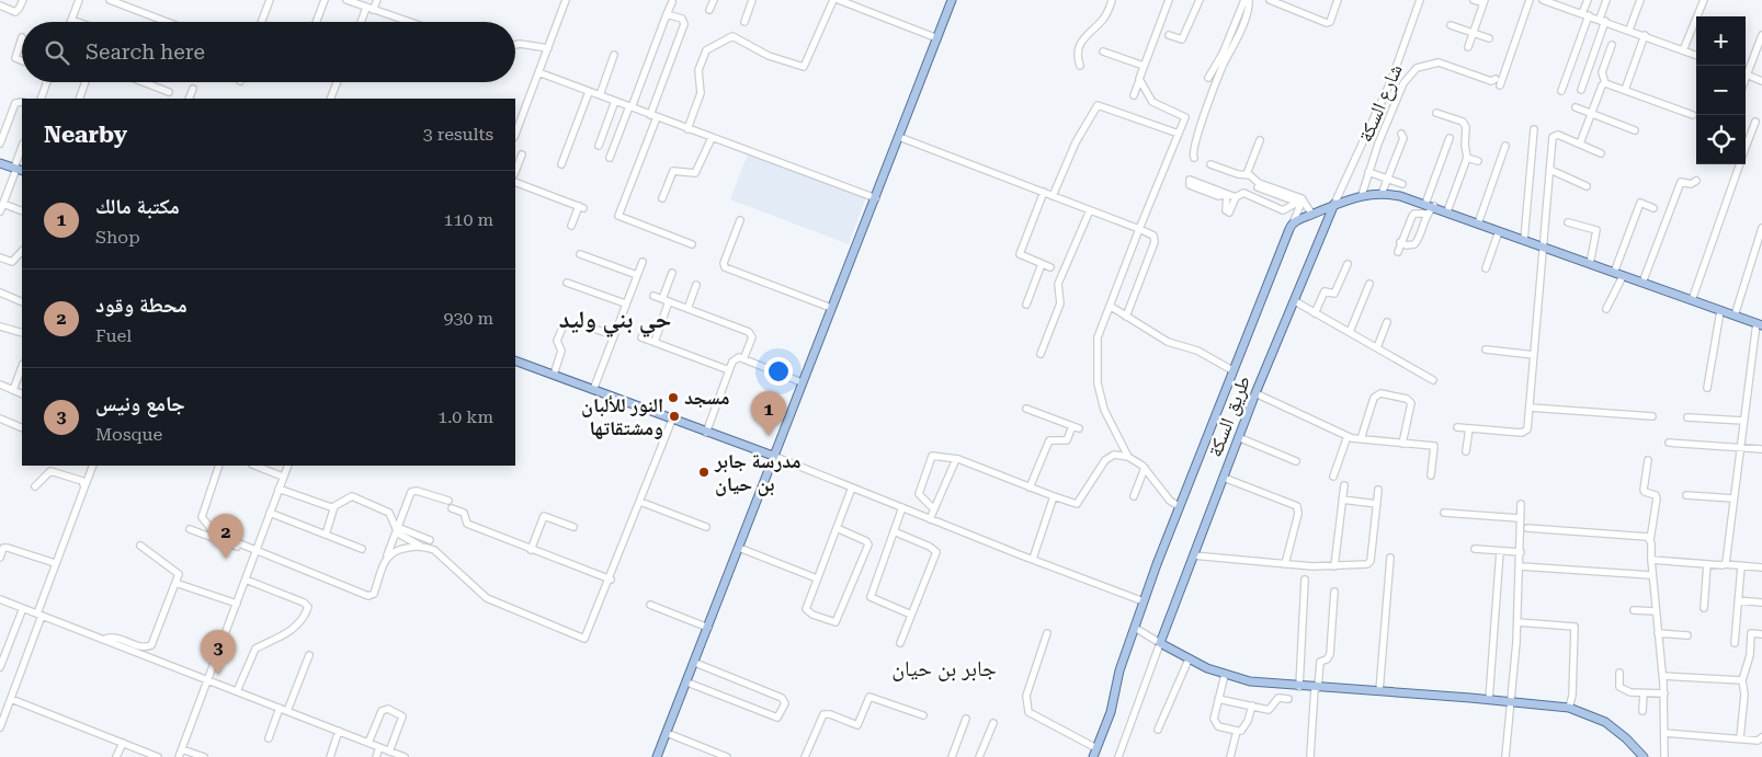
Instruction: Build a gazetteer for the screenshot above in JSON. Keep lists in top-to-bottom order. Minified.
{"streets":{"main road":["طريق السكة"],"street":["شارع السكة"]},"crossings":[["شارع السكة","طريق السكة"]],"districts":["حي بني وليد","جابر بن حيان"],"places":["مسجد","النور للألبان ومشتقاتها","مدرسة جابر بن حيان"],"page":{"map_buttons":["+","−"],"search":"Search here","heading":["Nearby","3 results"],"list":[{"mark":"1","name":"مكتبة مالك","note":"Shop","value":"110 m"},{"mark":"2","name":"محطة وقود","note":"Fuel","value":"930 m"},{"mark":"3","name":"جامع ونيس","note":"Mosque","value":"1.0 km"}],"pins":["1","2","3"]}}
